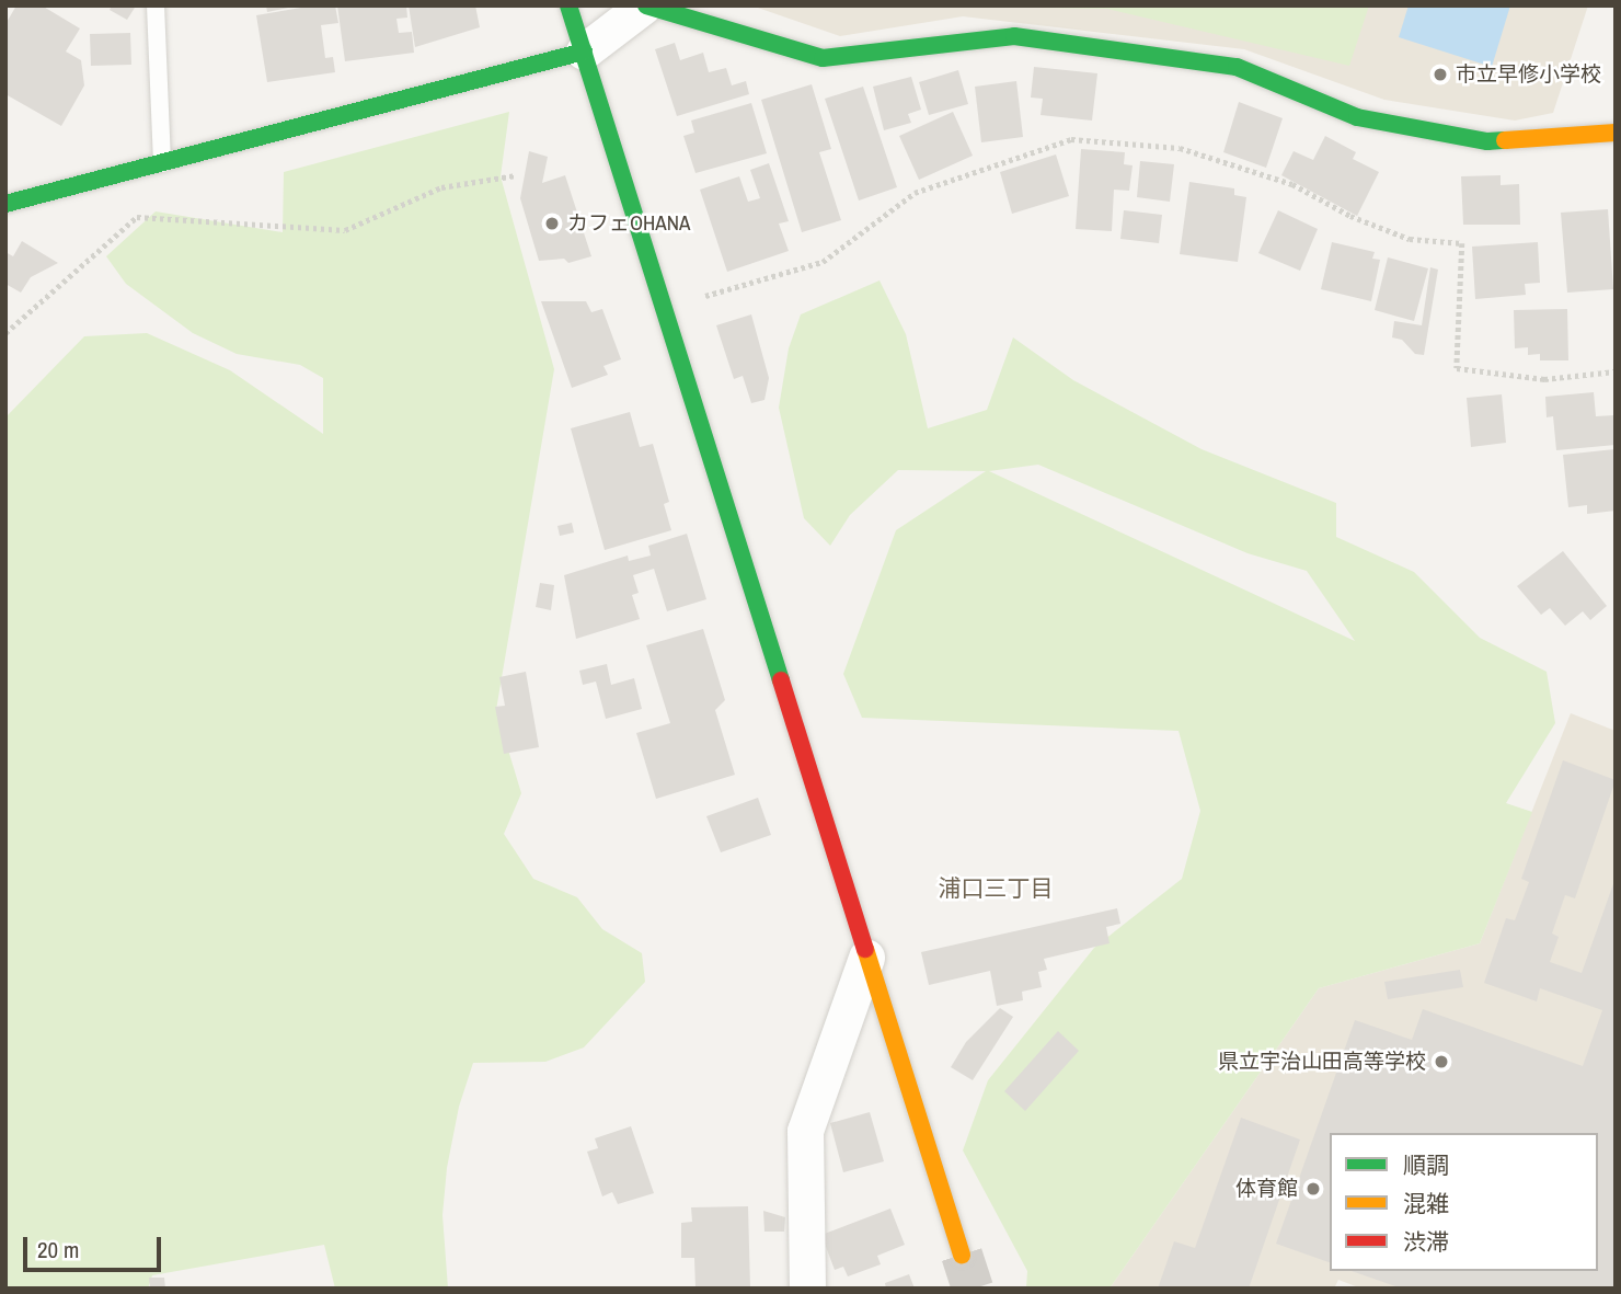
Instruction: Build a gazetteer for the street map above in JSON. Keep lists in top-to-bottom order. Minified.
{"districts":["浦口三丁目"],"places":["市立早修小学校","カフェOHANA","県立宇治山田高等学校","体育館"],"legend":["順調","混雑","渋滞"],"scale_bar":"20 m"}
